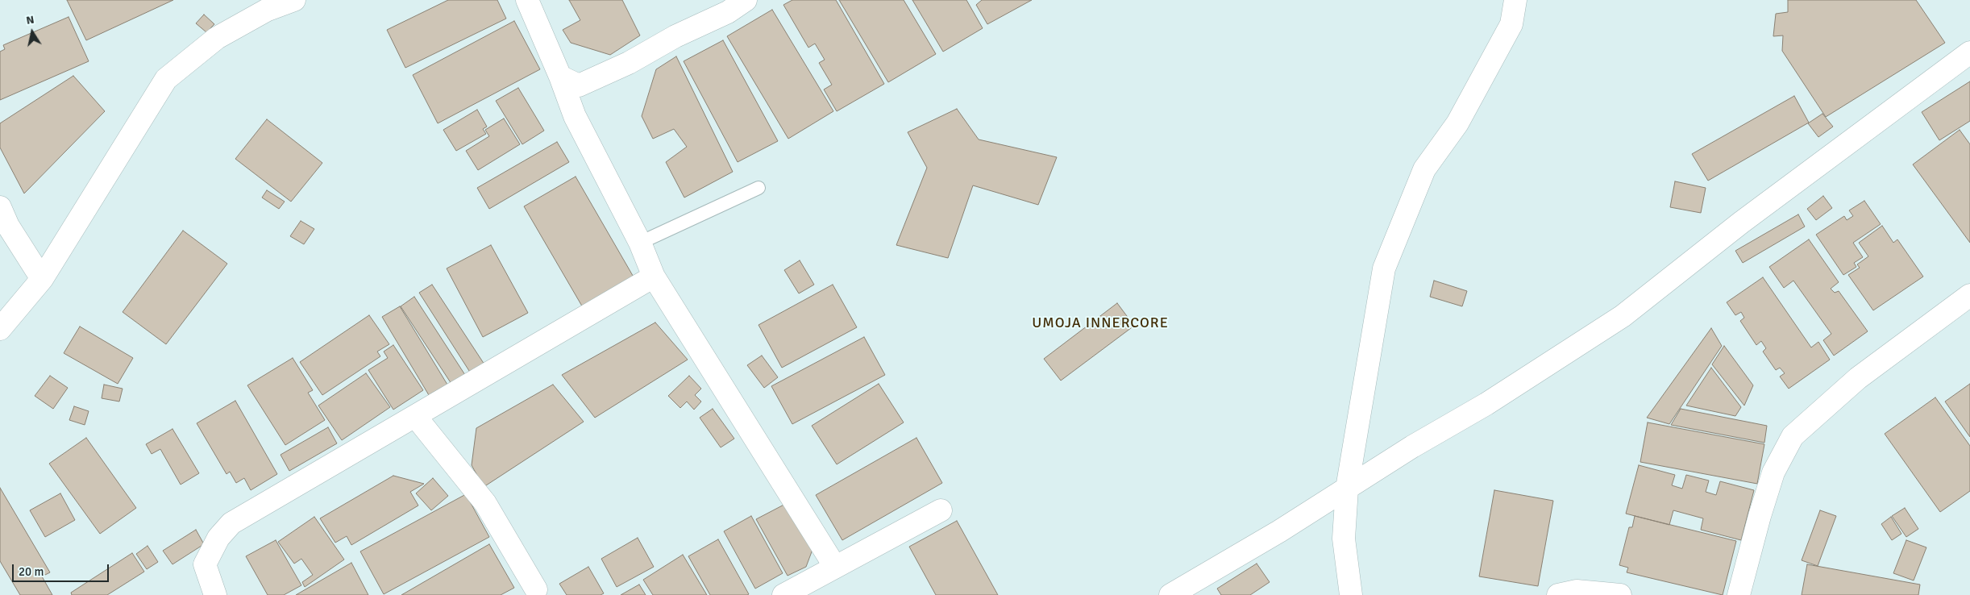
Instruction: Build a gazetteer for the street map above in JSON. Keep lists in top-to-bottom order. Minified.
{"districts":["UMOJA INNERCORE"],"scale_bar":"20 m","north":"top"}
